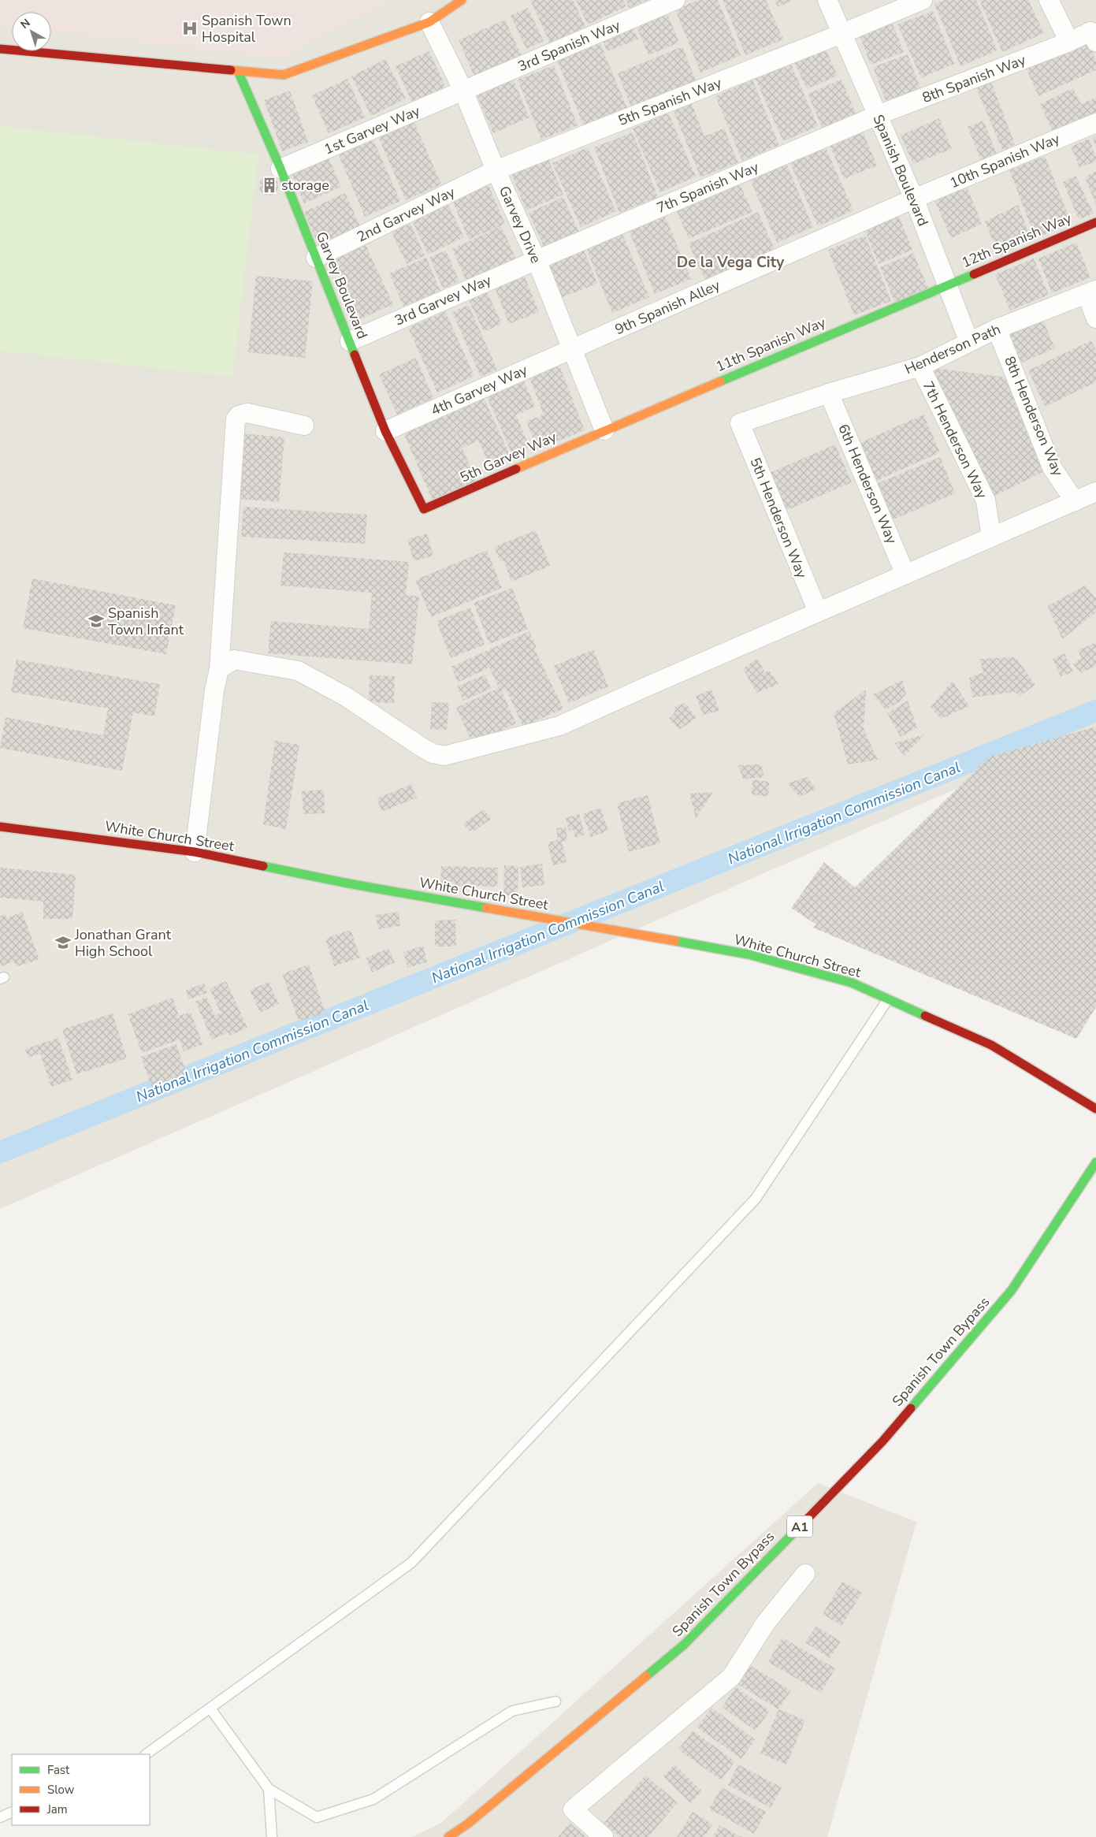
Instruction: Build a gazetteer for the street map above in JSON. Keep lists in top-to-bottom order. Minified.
{"streets":{"street":["3rd Spanish Way","8th Spanish Way","5th Spanish Way","1st Garvey Way","10th Spanish Way","Spanish Boulevard","7th Spanish Way","2nd Garvey Way","Garvey Drive","12th Spanish Way","Garvey Boulevard","3rd Garvey Way","9th Spanish Alley","11th Spanish Way","Henderson Path","4th Garvey Way","8th Henderson Way","7th Henderson Way","5th Garvey Way","6th Henderson Way","5th Henderson Way","White Church Street","Spanish Town Bypass","A1"]},"crossings":[["3rd Spanish Way","1st Garvey Way"],["3rd Spanish Way","Garvey Drive"],["8th Spanish Way","Spanish Boulevard"],["8th Spanish Way","7th Spanish Way"],["5th Spanish Way","Spanish Boulevard"],["5th Spanish Way","2nd Garvey Way"],["5th Spanish Way","Garvey Drive"],["1st Garvey Way","Garvey Drive"],["1st Garvey Way","Garvey Boulevard"],["10th Spanish Way","Spanish Boulevard"],["10th Spanish Way","9th Spanish Alley"],["Spanish Boulevard","7th Spanish Way"],["Spanish Boulevard","12th Spanish Way"],["Spanish Boulevard","9th Spanish Alley"],["Spanish Boulevard","11th Spanish Way"],["Spanish Boulevard","Henderson Path"],["7th Spanish Way","Garvey Drive"],["7th Spanish Way","3rd Garvey Way"],["2nd Garvey Way","Garvey Drive"],["2nd Garvey Way","Garvey Boulevard"],["Garvey Drive","3rd Garvey Way"],["Garvey Drive","9th Spanish Alley"],["Garvey Drive","11th Spanish Way"],["Garvey Drive","4th Garvey Way"],["Garvey Drive","5th Garvey Way"],["12th Spanish Way","11th Spanish Way"],["Garvey Boulevard","3rd Garvey Way"],["Garvey Boulevard","4th Garvey Way"],["Garvey Boulevard","5th Garvey Way"],["9th Spanish Alley","4th Garvey Way"],["11th Spanish Way","5th Garvey Way"],["Henderson Path","8th Henderson Way"],["Henderson Path","7th Henderson Way"],["Henderson Path","6th Henderson Way"],["Henderson Path","5th Henderson Way"]],"districts":["De la Vega City"],"water":["National Irrigation Commission Canal"],"places":{"hospital":["Spanish Town Hospital"],"building":["storage"],"school or university":["Spanish Town Infant","Jonathan Grant High School"]},"legend":["Fast","Slow","Jam"],"north":"top left"}
